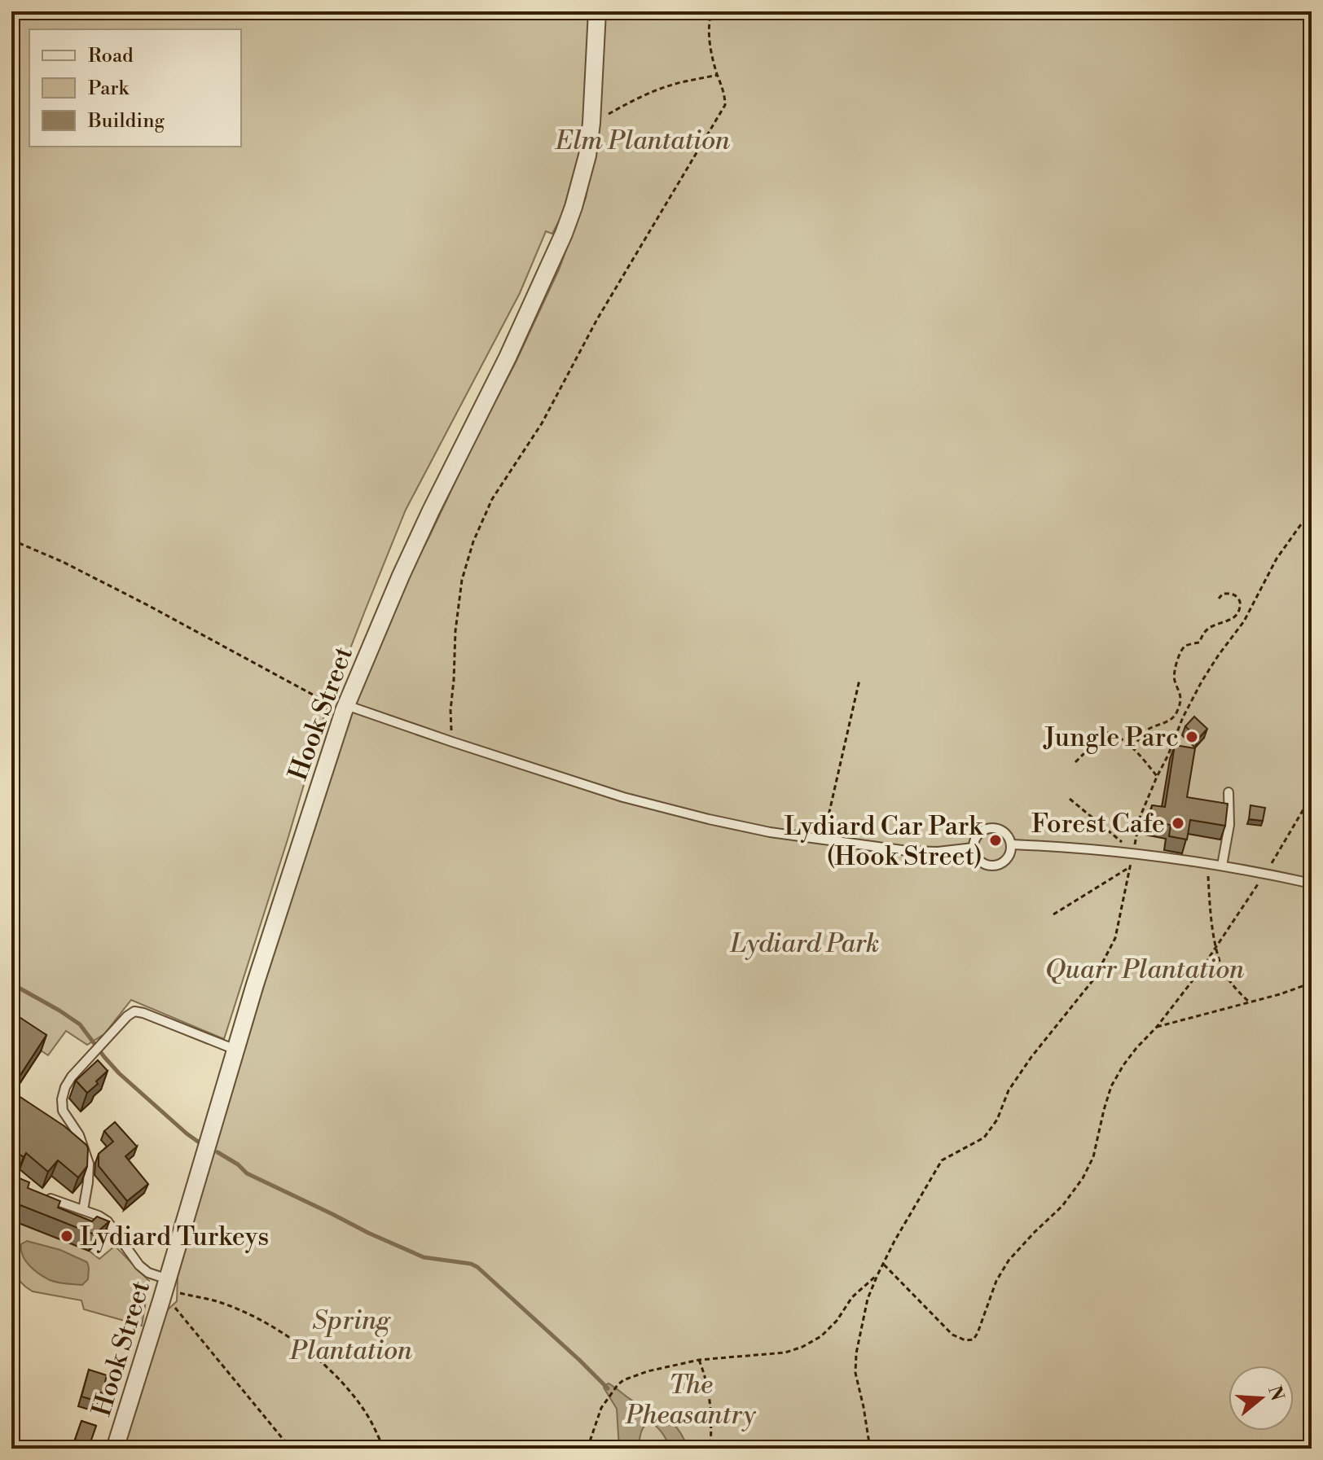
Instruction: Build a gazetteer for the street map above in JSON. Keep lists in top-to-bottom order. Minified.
{"streets":{"street":["Hook Street"]},"parks":["Elm Plantation","Lydiard Park","Quarr Plantation","Spring Plantation","The Pheasantry"],"places":["Jungle Parc","Forest Cafe","Lydiard Car Park (Hook Street)","Lydiard Turkeys"],"legend":["Road","Park","Building"],"north":"right"}
